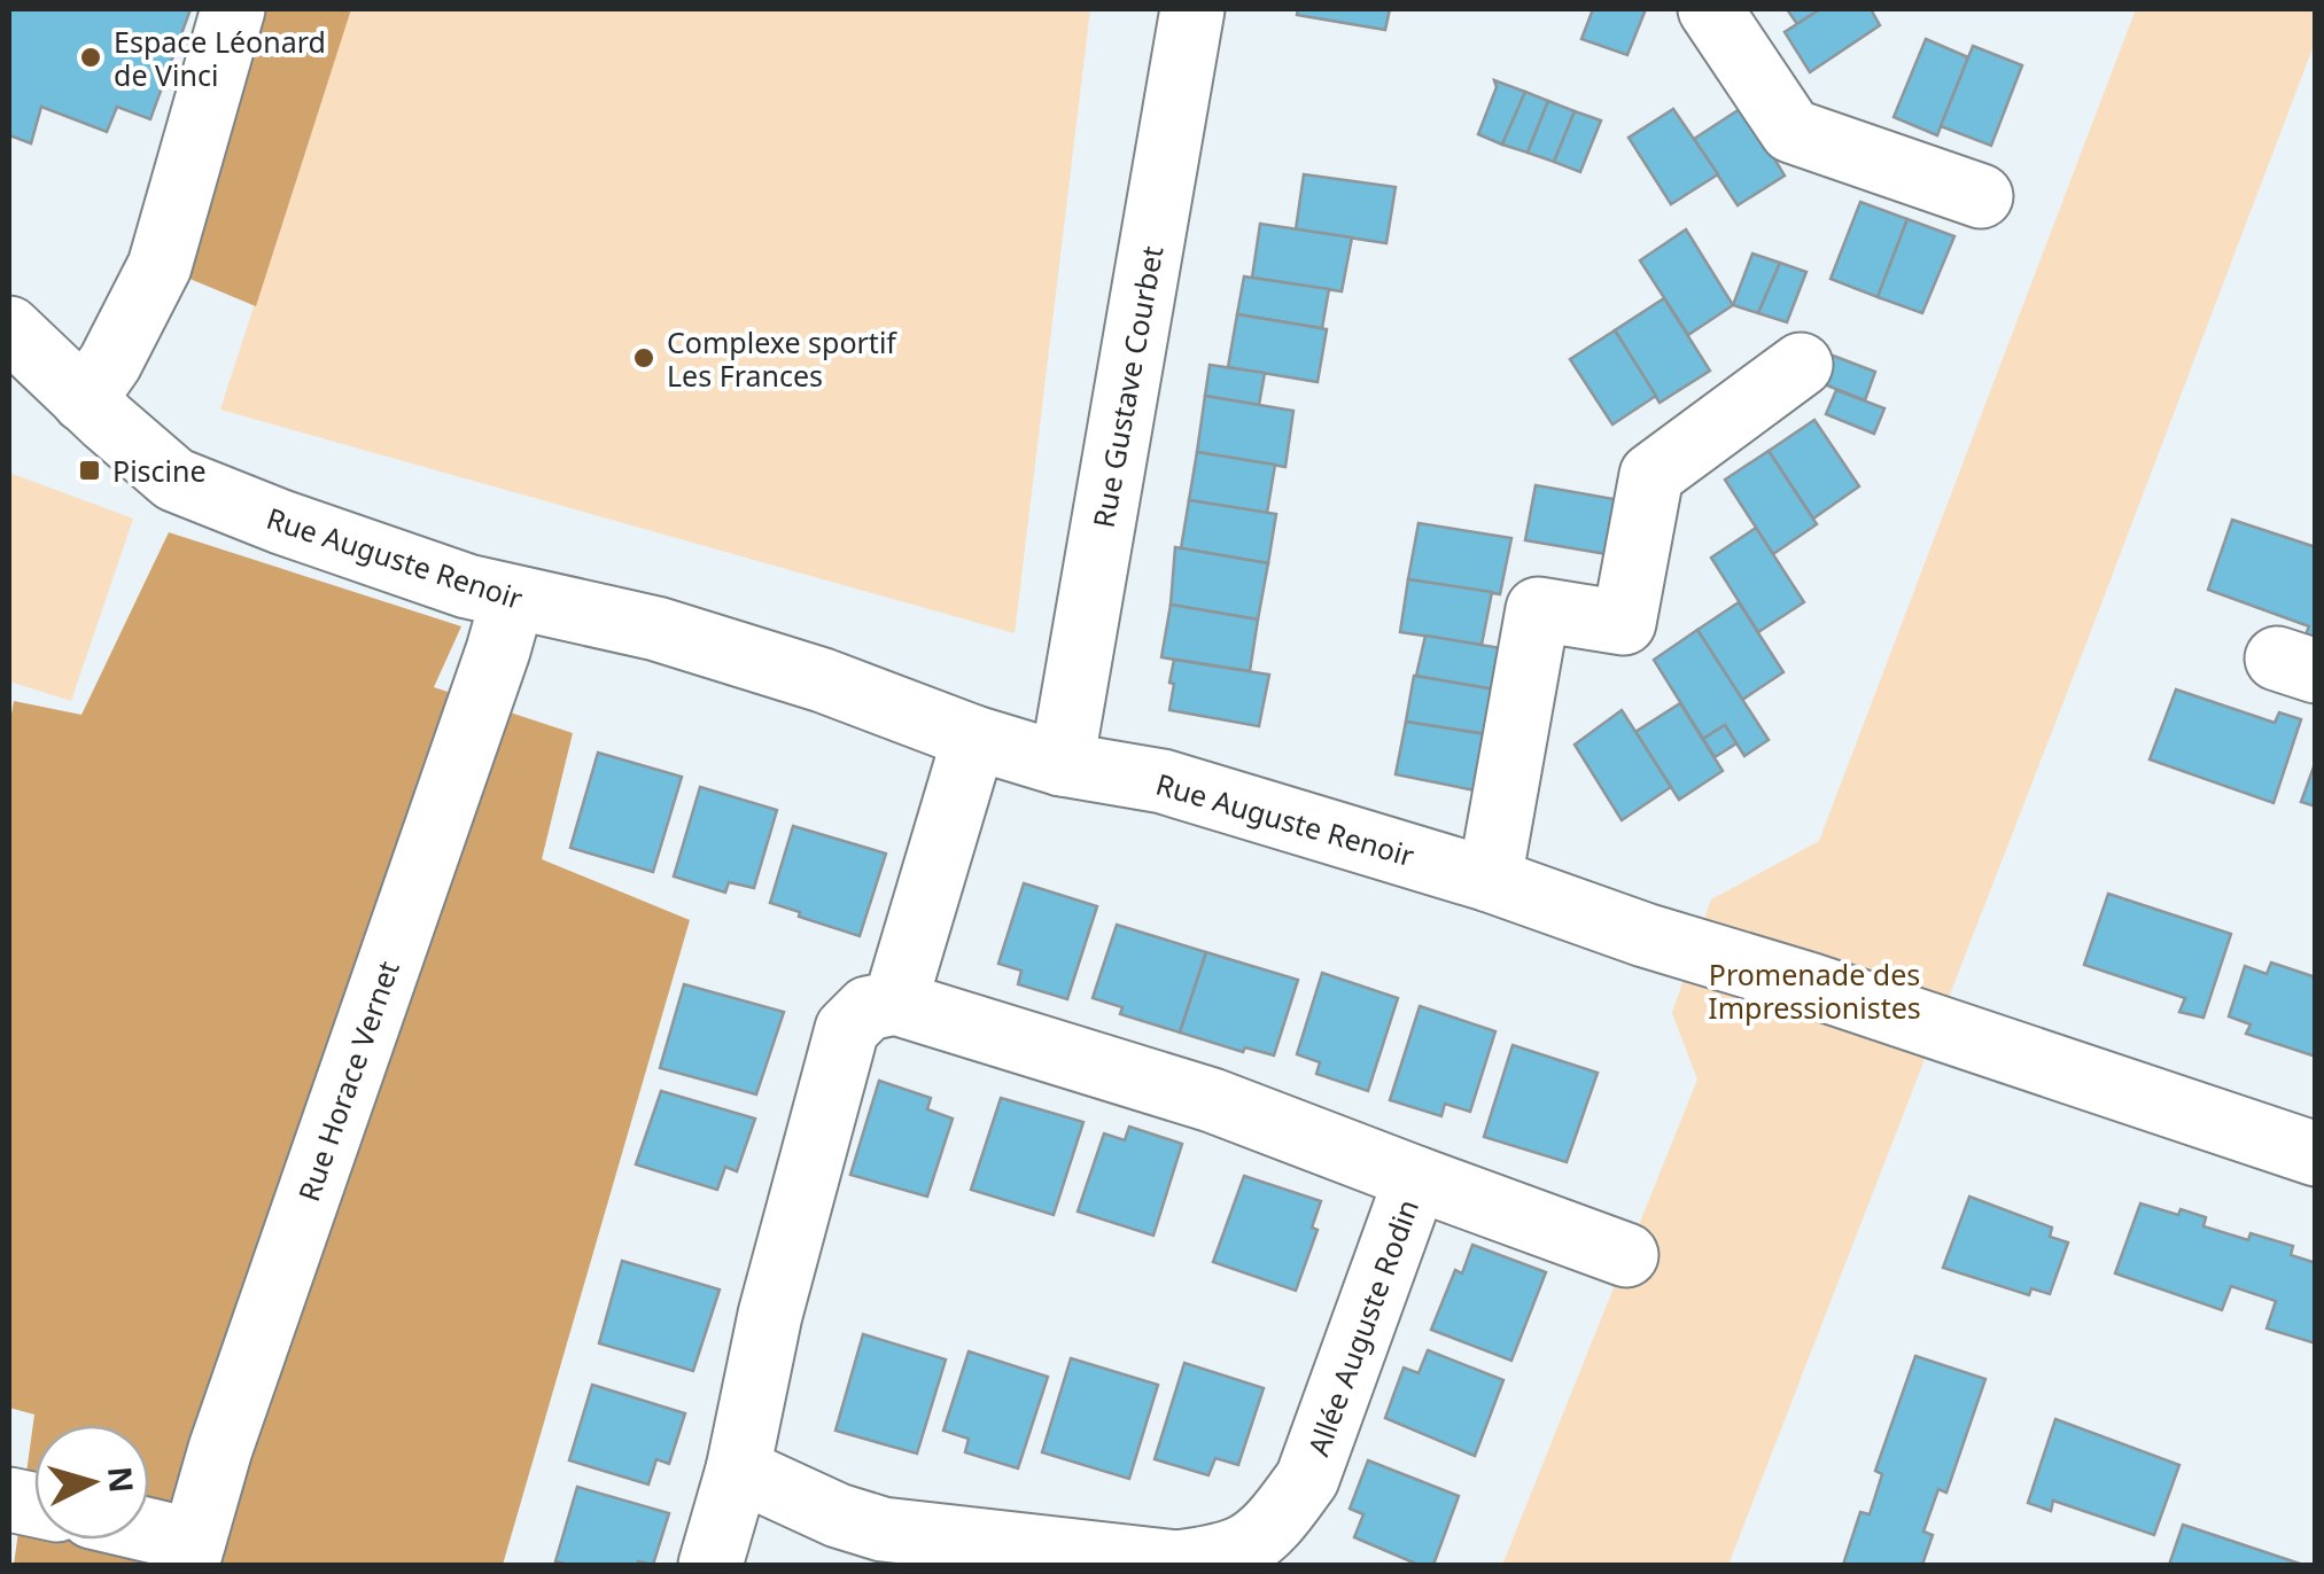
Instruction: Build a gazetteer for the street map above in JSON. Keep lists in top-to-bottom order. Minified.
{"streets":{"street":["Rue Gustave Courbet","Rue Auguste Renoir","Rue Horace Vernet","Allée Auguste Rodin"]},"crossings":[["Rue Gustave Courbet","Rue Auguste Renoir"],["Rue Auguste Renoir","Rue Horace Vernet"]],"parks":["Promenade des Impressionistes"],"places":{"other":["Espace Léonard de Vinci","Complexe sportif Les Frances"],"transit":["Piscine"]},"north":"right"}
